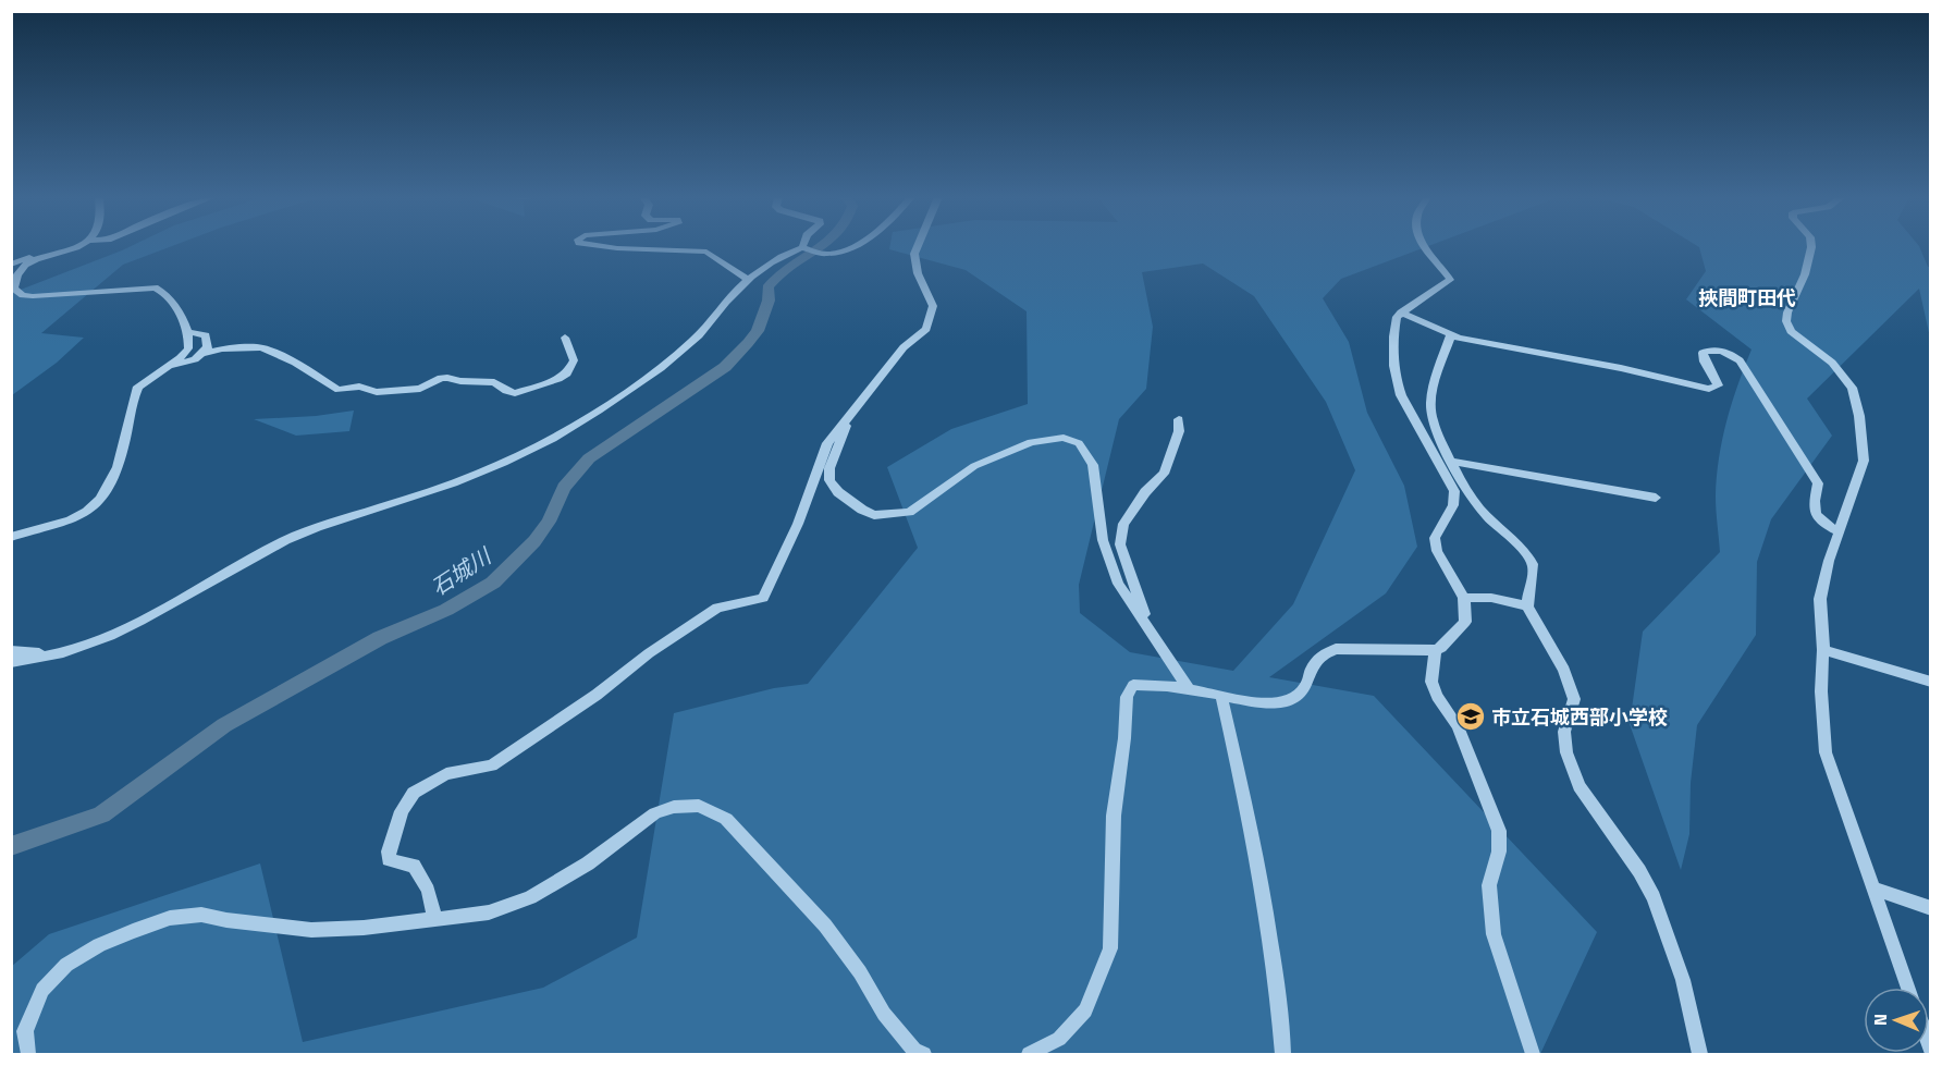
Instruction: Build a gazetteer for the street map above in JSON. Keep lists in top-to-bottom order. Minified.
{"districts":["挾間町田代"],"water":["石城川"],"places":{"school or university":["市立石城西部小学校"]},"north":"left"}
